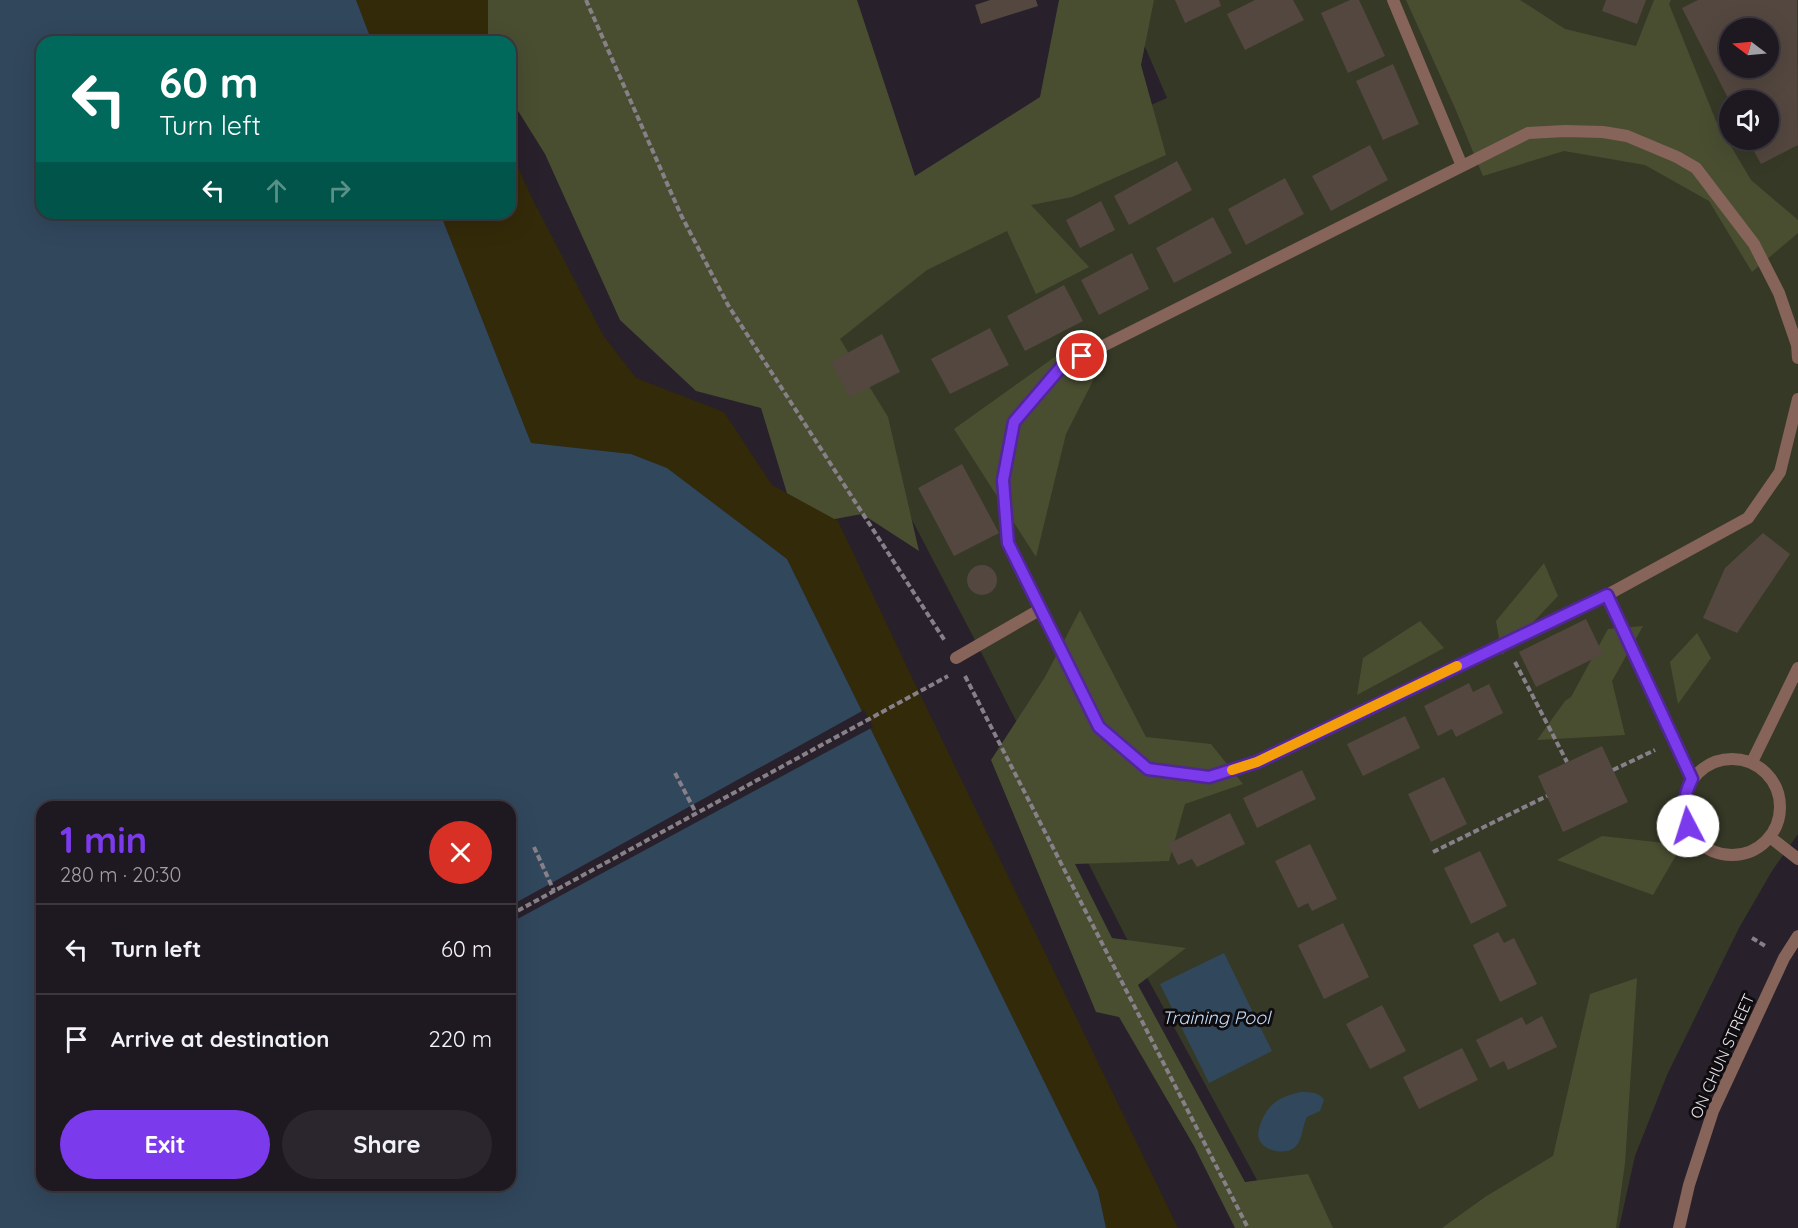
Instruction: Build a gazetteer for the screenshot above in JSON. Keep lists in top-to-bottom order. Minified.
{"streets":{"street":["ON CHUN STREET"]},"water":["Training Pool"],"north":"left","page":{"turn":["60 m","Turn left"],"heading":["1 min","280 m · 20:30"],"list":[{"name":"Turn left","value":"60 m"},{"name":"Arrive at destination","value":"220 m"}],"buttons":["Exit","Share"]}}
